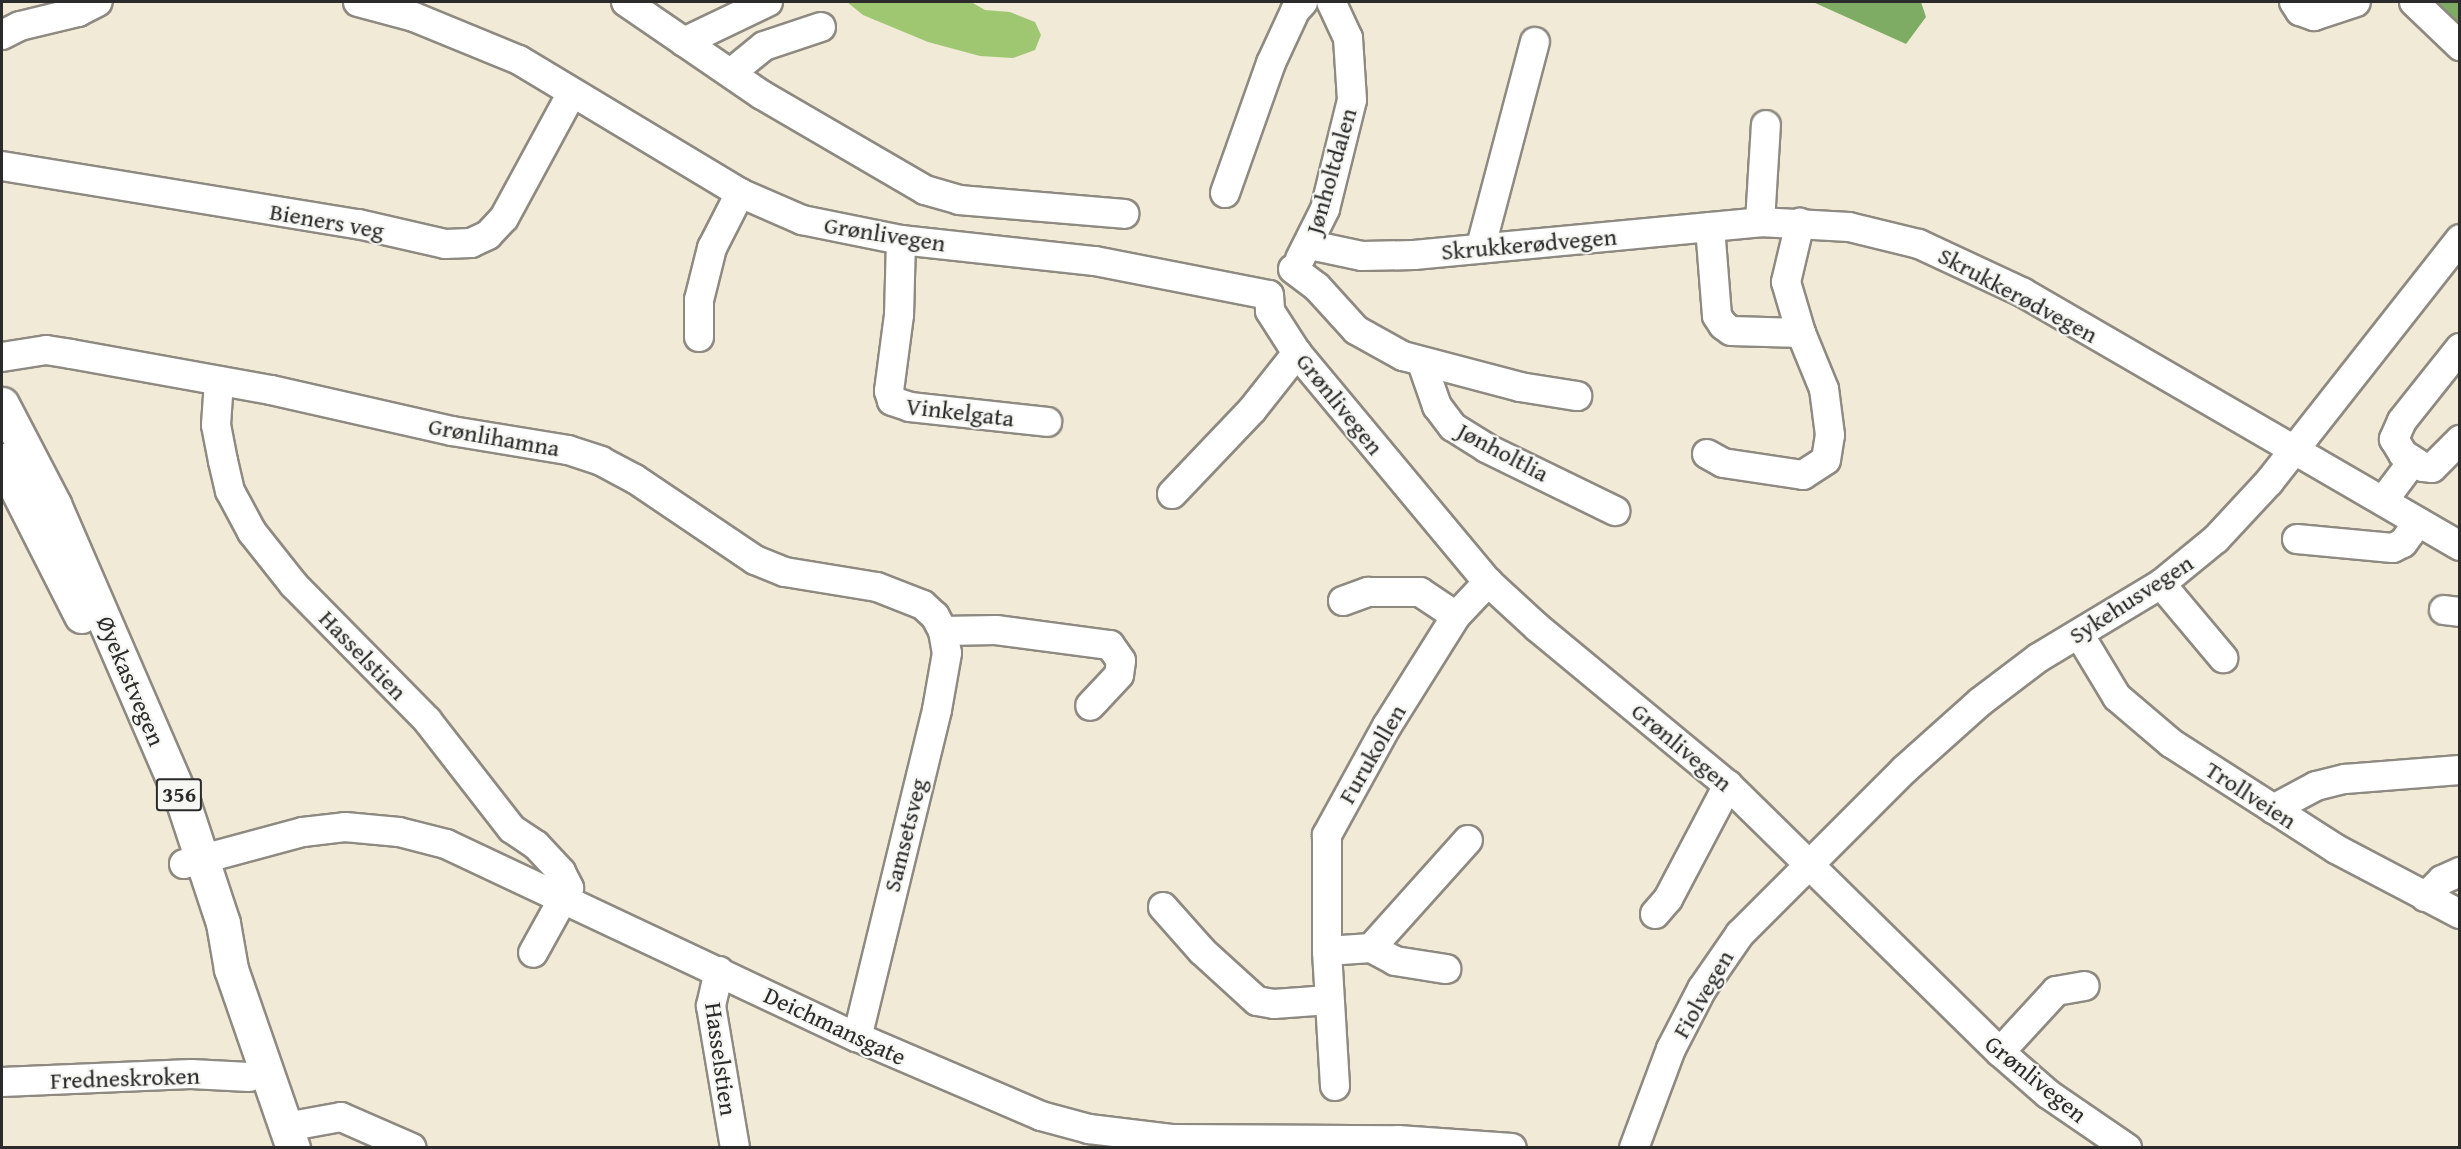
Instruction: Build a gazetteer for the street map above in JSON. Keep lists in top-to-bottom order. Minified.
{"streets":{"main road":["Øyekastvegen","356"],"street":["Jønholtdalen","Bieners veg","Grønlivegen","Skrukkerødvegen","Vinkelgata","Grønlihamna","Jønholtlia","Sykehusvegen","Hasselstien","Furukollen","Trollveien","Samsetsveg","Fiolvegen","Deichmansgate","Fredneskroken"]},"crossings":[["Jønholtdalen","Grønlivegen"],["Jønholtdalen","Skrukkerødvegen"],["Bieners veg","Grønlivegen"],["Grønlivegen","Vinkelgata"],["Grønlivegen","Sykehusvegen"],["Grønlivegen","Furukollen"],["Grønlivegen","Fiolvegen"],["Skrukkerødvegen","Sykehusvegen"],["Grønlihamna","Hasselstien"],["Grønlihamna","Samsetsveg"],["Sykehusvegen","Trollveien"],["Sykehusvegen","Fiolvegen"],["Hasselstien","Deichmansgate"],["Øyekastvegen","Deichmansgate"],["Samsetsveg","Deichmansgate"]]}
